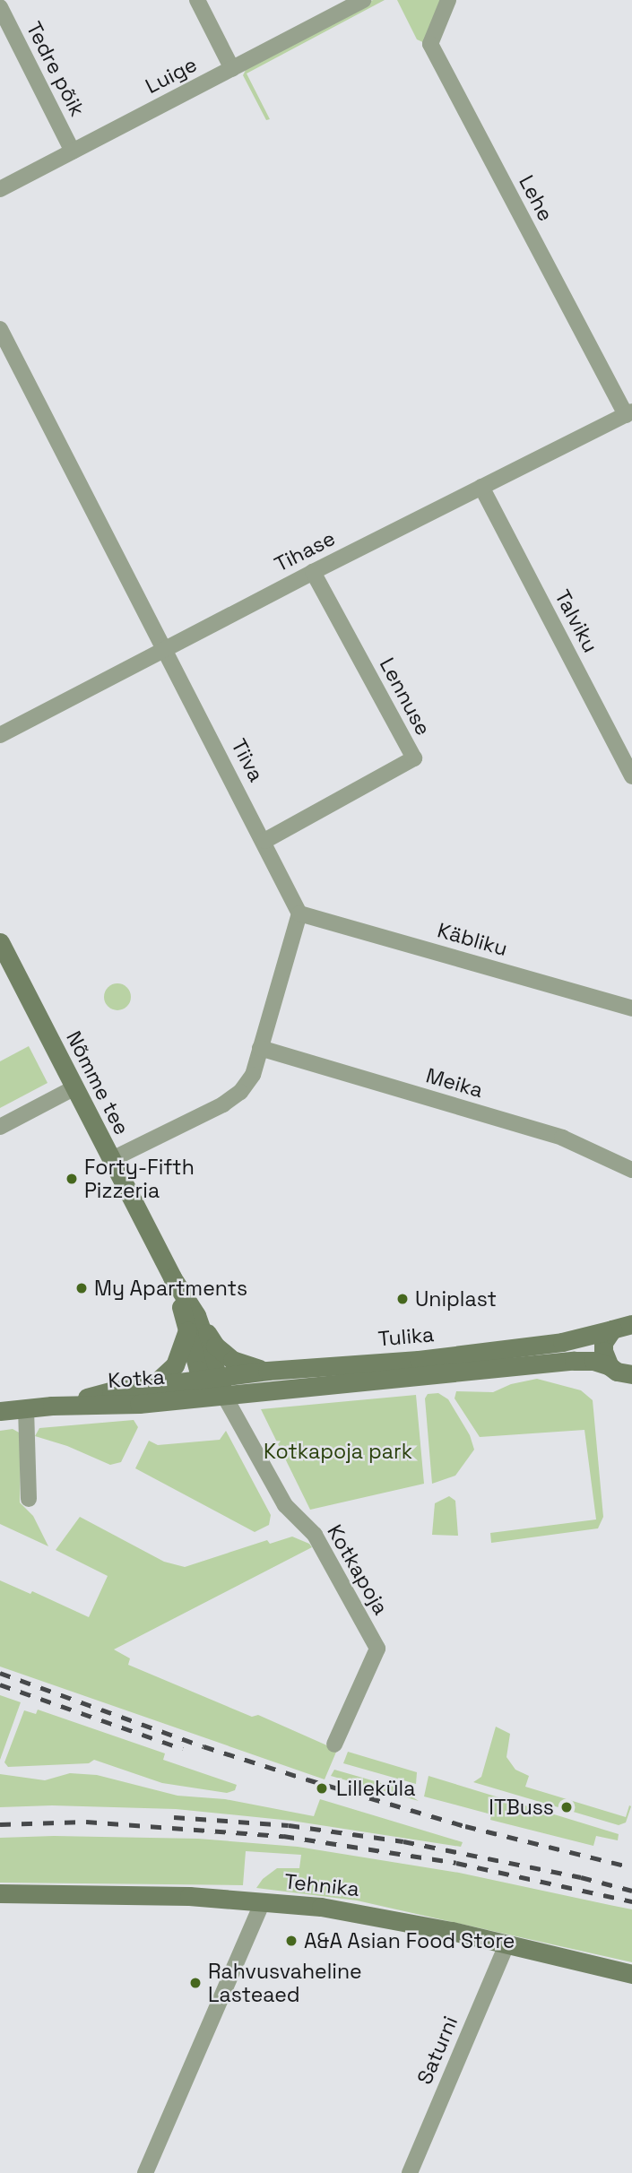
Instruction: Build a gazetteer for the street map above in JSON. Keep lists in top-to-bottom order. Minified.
{"streets":{"street":["Tedre põik","Luige","Lehe","Tihase","Talviku","Lennuse","Tiiva","Käbliku","Nõmme tee","Meika","Tulika","Kotka","Kotkapoja","Tehnika","Saturni"]},"crossings":[["Tedre põik","Luige"],["Lehe","Tihase"],["Tihase","Talviku"],["Tihase","Lennuse"],["Tihase","Tiiva"],["Lennuse","Tiiva"],["Tiiva","Käbliku"],["Nõmme tee","Tulika"],["Nõmme tee","Kotka"],["Nõmme tee","Kotkapoja"],["Tulika","Kotka"],["Tulika","Kotkapoja"],["Kotka","Kotkapoja"],["Tehnika","Saturni"]],"parks":["Kotkapoja park"],"places":["Forty-Fifth Pizzeria","My Apartments","Uniplast","Lilleküla","ITBuss","A&A Asian Food Store","Rahvusvaheline Lasteaed"]}
